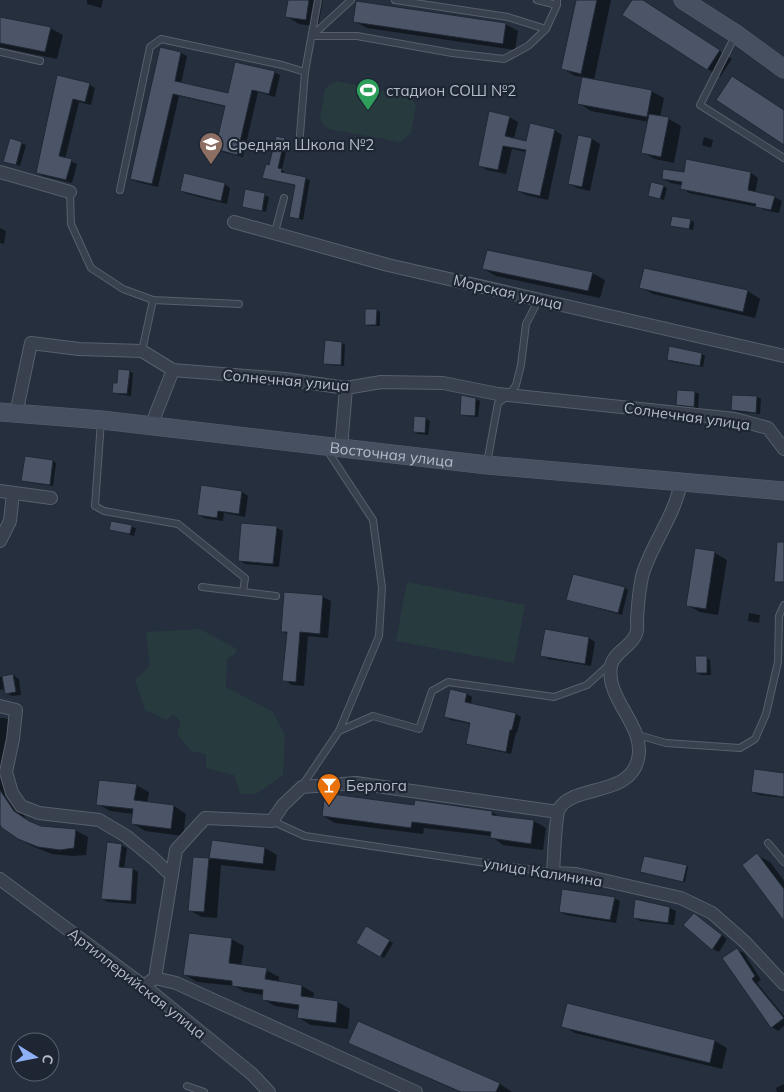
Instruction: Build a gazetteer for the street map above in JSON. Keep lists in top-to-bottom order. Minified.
{"streets":{"street":["Морская улица","Солнечная улица","Восточная улица","улица Калинина","Артиллерийская улица"]},"crossings":[["Солнечная улица","Восточная улица"]],"places":{"sports":["стадион СОШ №2"],"school or university":["Средняя Школа №2"],"bar":["Берлога"]},"north":"right"}
